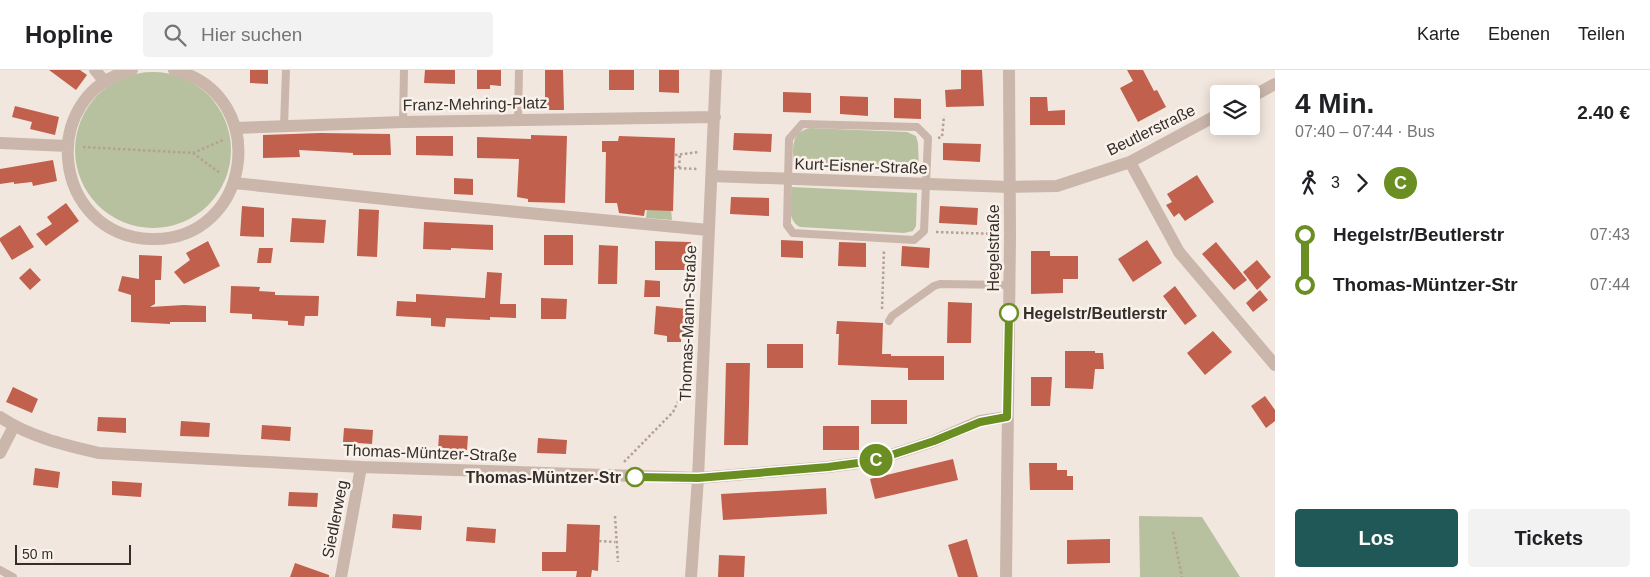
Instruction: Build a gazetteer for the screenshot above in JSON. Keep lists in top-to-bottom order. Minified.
{"streets":{"street":["Franz-Mehring-Platz","Beutlerstraße","Kurt-Eisner-Straße","Hegelstraße","Thomas-Mann-Straße","Thomas-Müntzer-Straße","Siedlerweg"]},"crossings":[["Franz-Mehring-Platz","Thomas-Mann-Straße"],["Beutlerstraße","Kurt-Eisner-Straße"],["Beutlerstraße","Hegelstraße"],["Kurt-Eisner-Straße","Hegelstraße"],["Kurt-Eisner-Straße","Thomas-Mann-Straße"],["Hegelstraße","Thomas-Müntzer-Straße"],["Thomas-Mann-Straße","Thomas-Müntzer-Straße"],["Thomas-Müntzer-Straße","Siedlerweg"]],"places":["Hegelstr/Beutlerstr","Thomas-Müntzer-Str"],"lines":["bus line C"],"scale_bar":"50 m","page":{"header":"Hopline","search":"Hier suchen","nav":["Karte","Ebenen","Teilen"],"on_map":"C","heading":["4 Min.","07:40 – 07:44 · Bus","2.40 €"],"legs":["3","C"],"list":[{"name":"Hegelstr/Beutlerstr","value":"07:43"},{"name":"Thomas-Müntzer-Str","value":"07:44"}],"buttons":["Los","Tickets"],"scale":"50 m"}}
